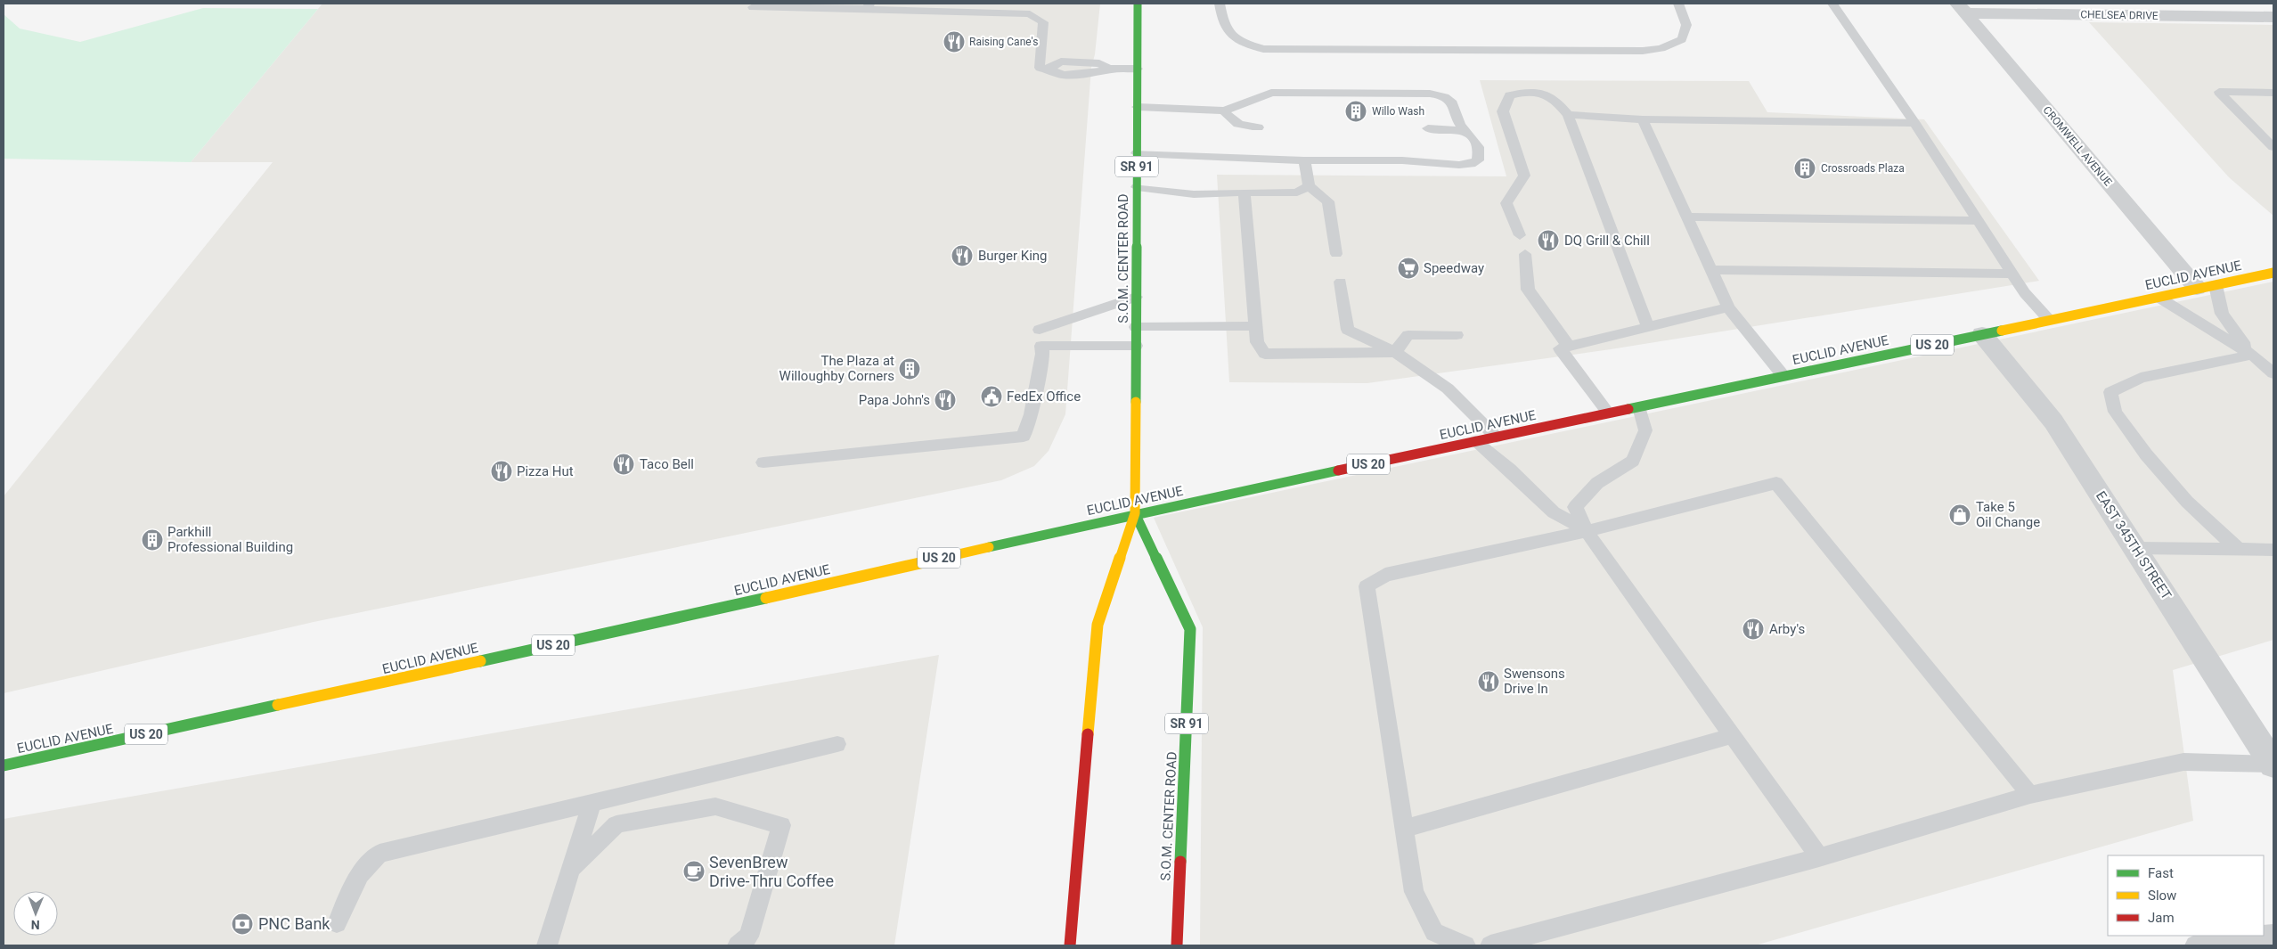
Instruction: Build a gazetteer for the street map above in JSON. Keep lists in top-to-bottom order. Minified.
{"streets":{"main road":["SR 91","S.O.M. CENTER ROAD","EUCLID AVENUE","US 20"],"street":["CHELSEA DRIVE","CROMWELL AVENUE","EAST 345TH STREET"]},"crossings":[["CHELSEA DRIVE","CROMWELL AVENUE"],["CROMWELL AVENUE","EUCLID AVENUE"],["S.O.M. CENTER ROAD","EUCLID AVENUE"],["EUCLID AVENUE","EAST 345TH STREET"]],"places":{"restaurant":["Raising Cane's","DQ Grill & Chill","Burger King","Papa John's","Taco Bell","Pizza Hut","Arby's","Swensons Drive In"],"building":["Willo Wash","Crossroads Plaza","The Plaza at Willoughby Corners","Parkhill Professional Building"],"supermarket":["Speedway"],"public building":["FedEx Office"],"shop":["Take 5 Oil Change"],"cafe":["SevenBrew Drive-Thru Coffee"],"bank":["PNC Bank"]},"legend":["Fast","Slow","Jam"],"north":"bottom"}
